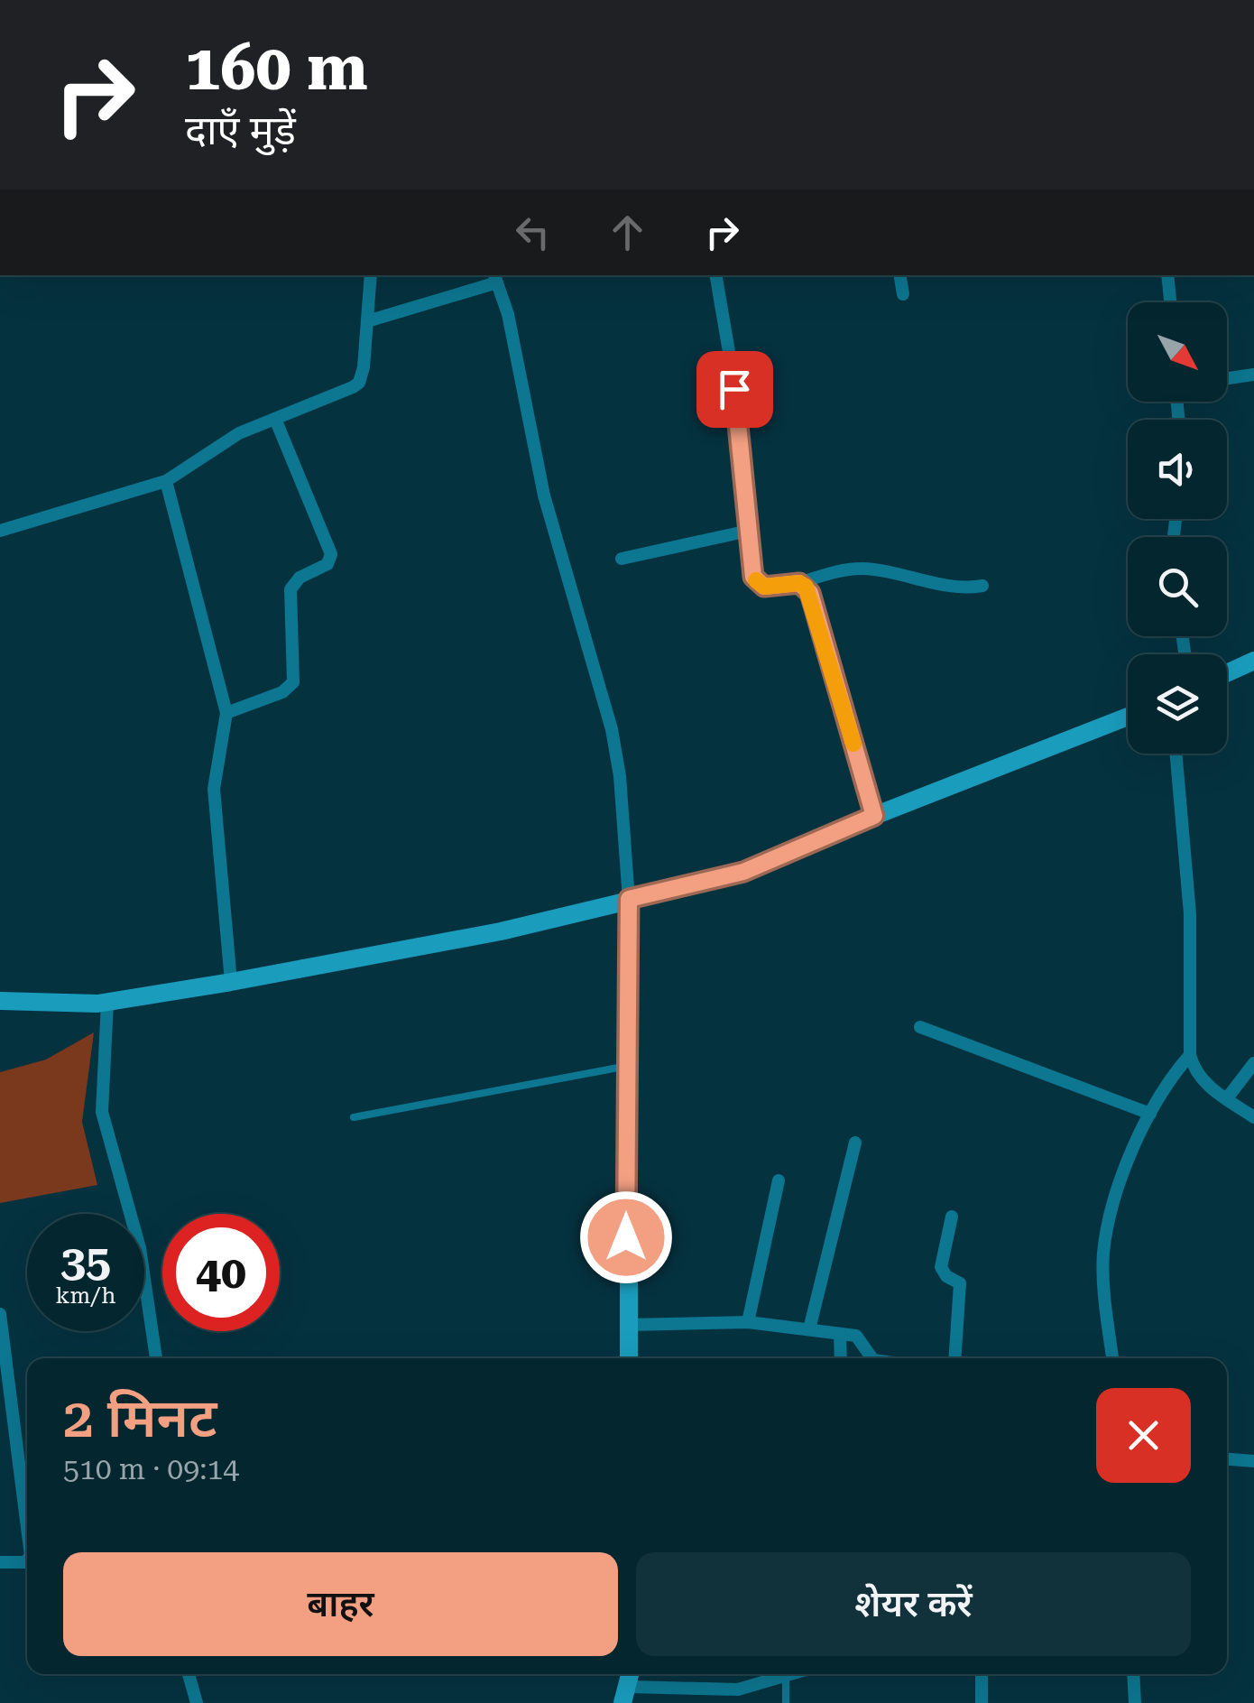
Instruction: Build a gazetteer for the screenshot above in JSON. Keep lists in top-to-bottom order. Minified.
{"north":"bottom right","page":{"turn":["160 m","दाएँ मुड़ें"],"speed":"35 km/h","limit":"40","heading":["2 मिनट","510 m · 09:14"],"buttons":["बाहर","शेयर करें"]}}
